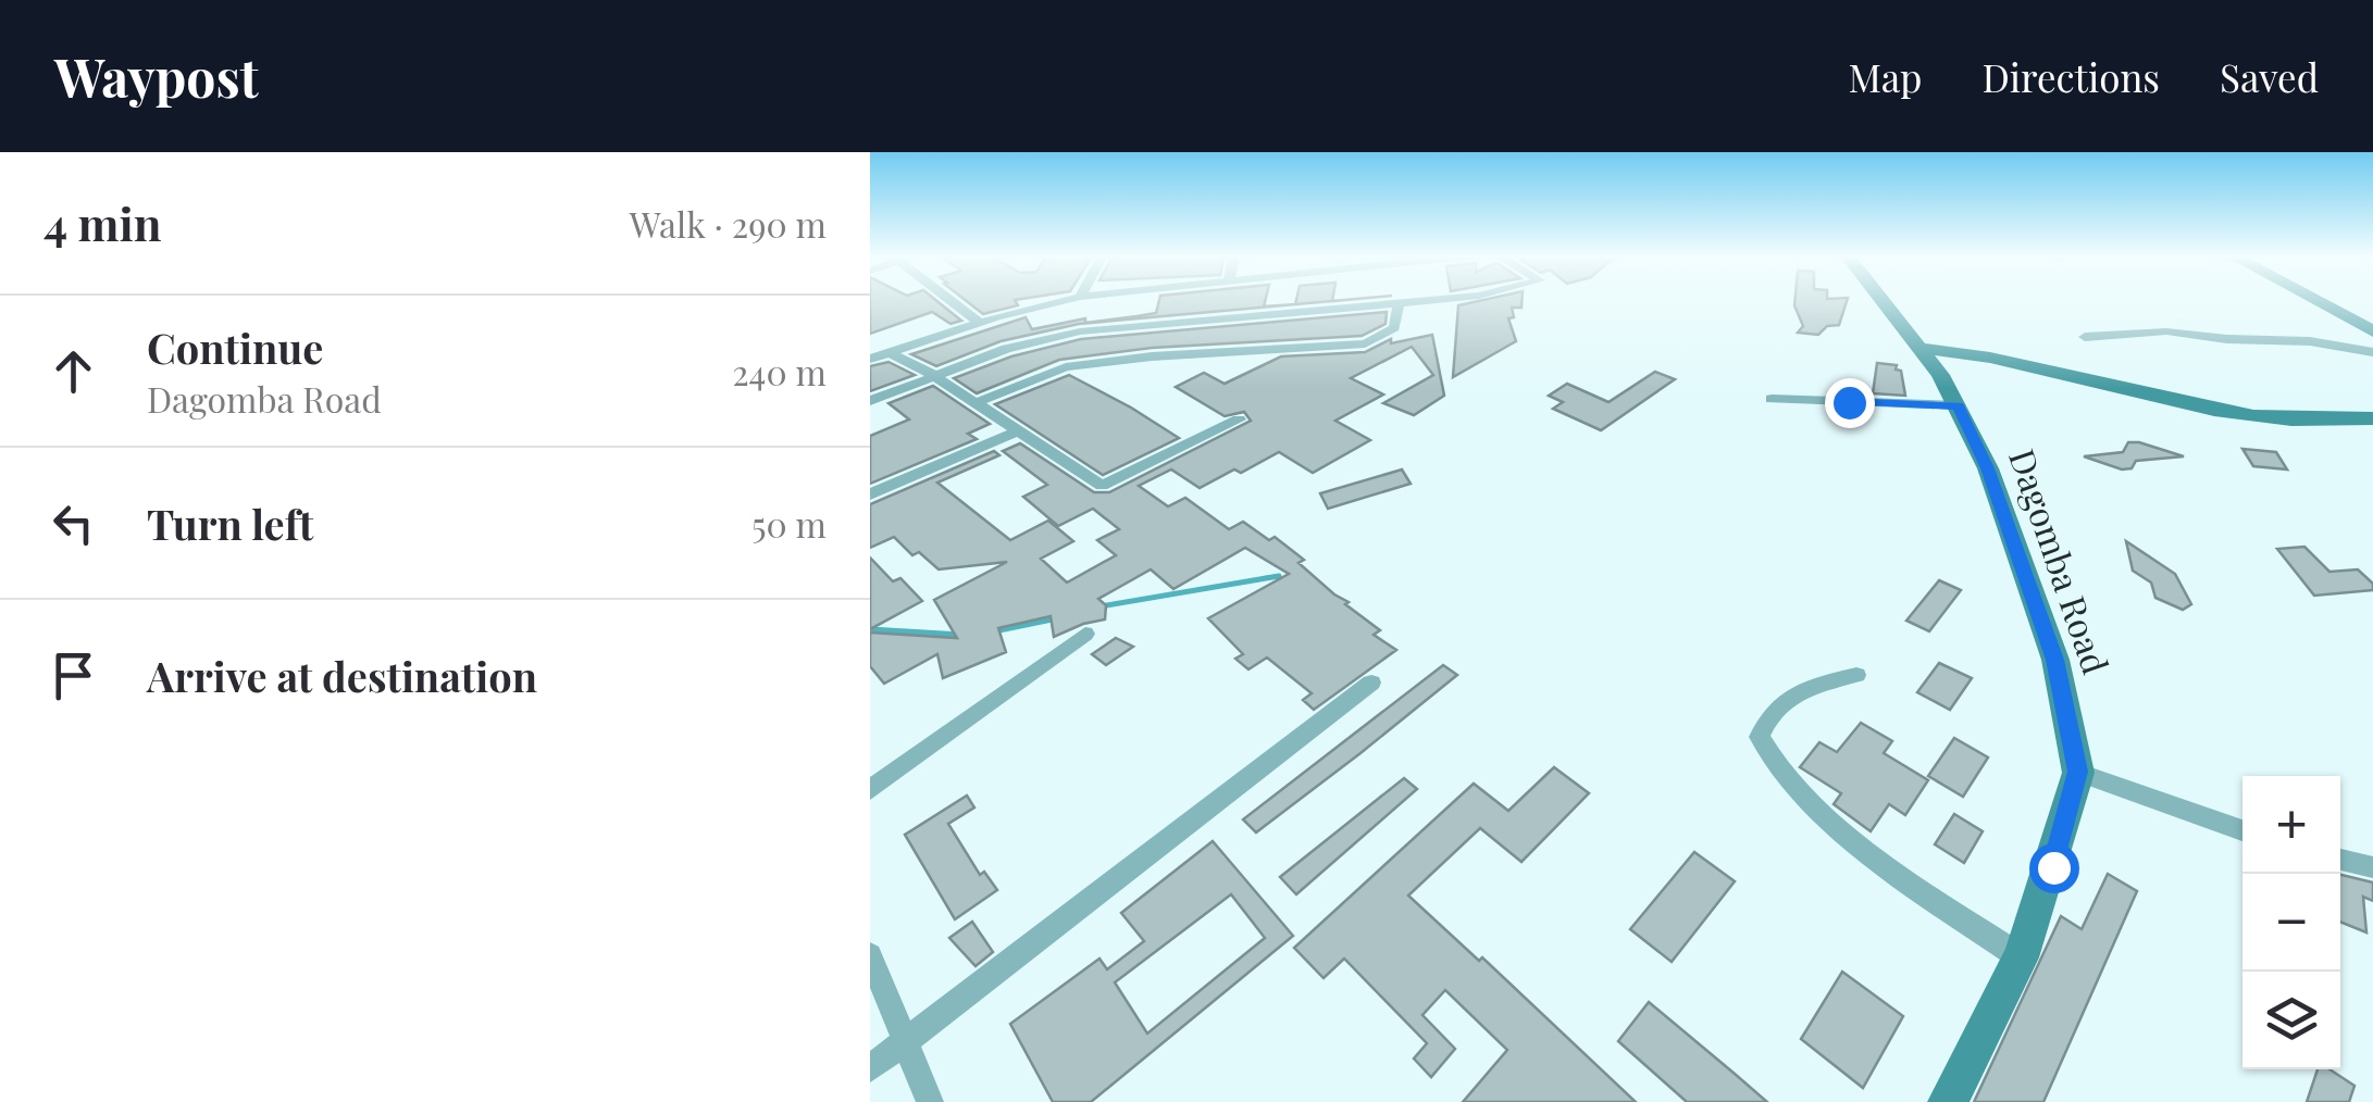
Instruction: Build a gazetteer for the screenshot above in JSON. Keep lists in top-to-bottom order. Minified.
{"streets":{"street":["Dagomba Road"]},"page":{"header":"Waypost","nav":["Map","Directions","Saved"],"heading":["4 min","Walk · 290 m"],"list":[["Continue","Dagomba Road","240 m"],["Turn left","50 m"],"Arrive at destination"],"map_buttons":["+","−"]}}
